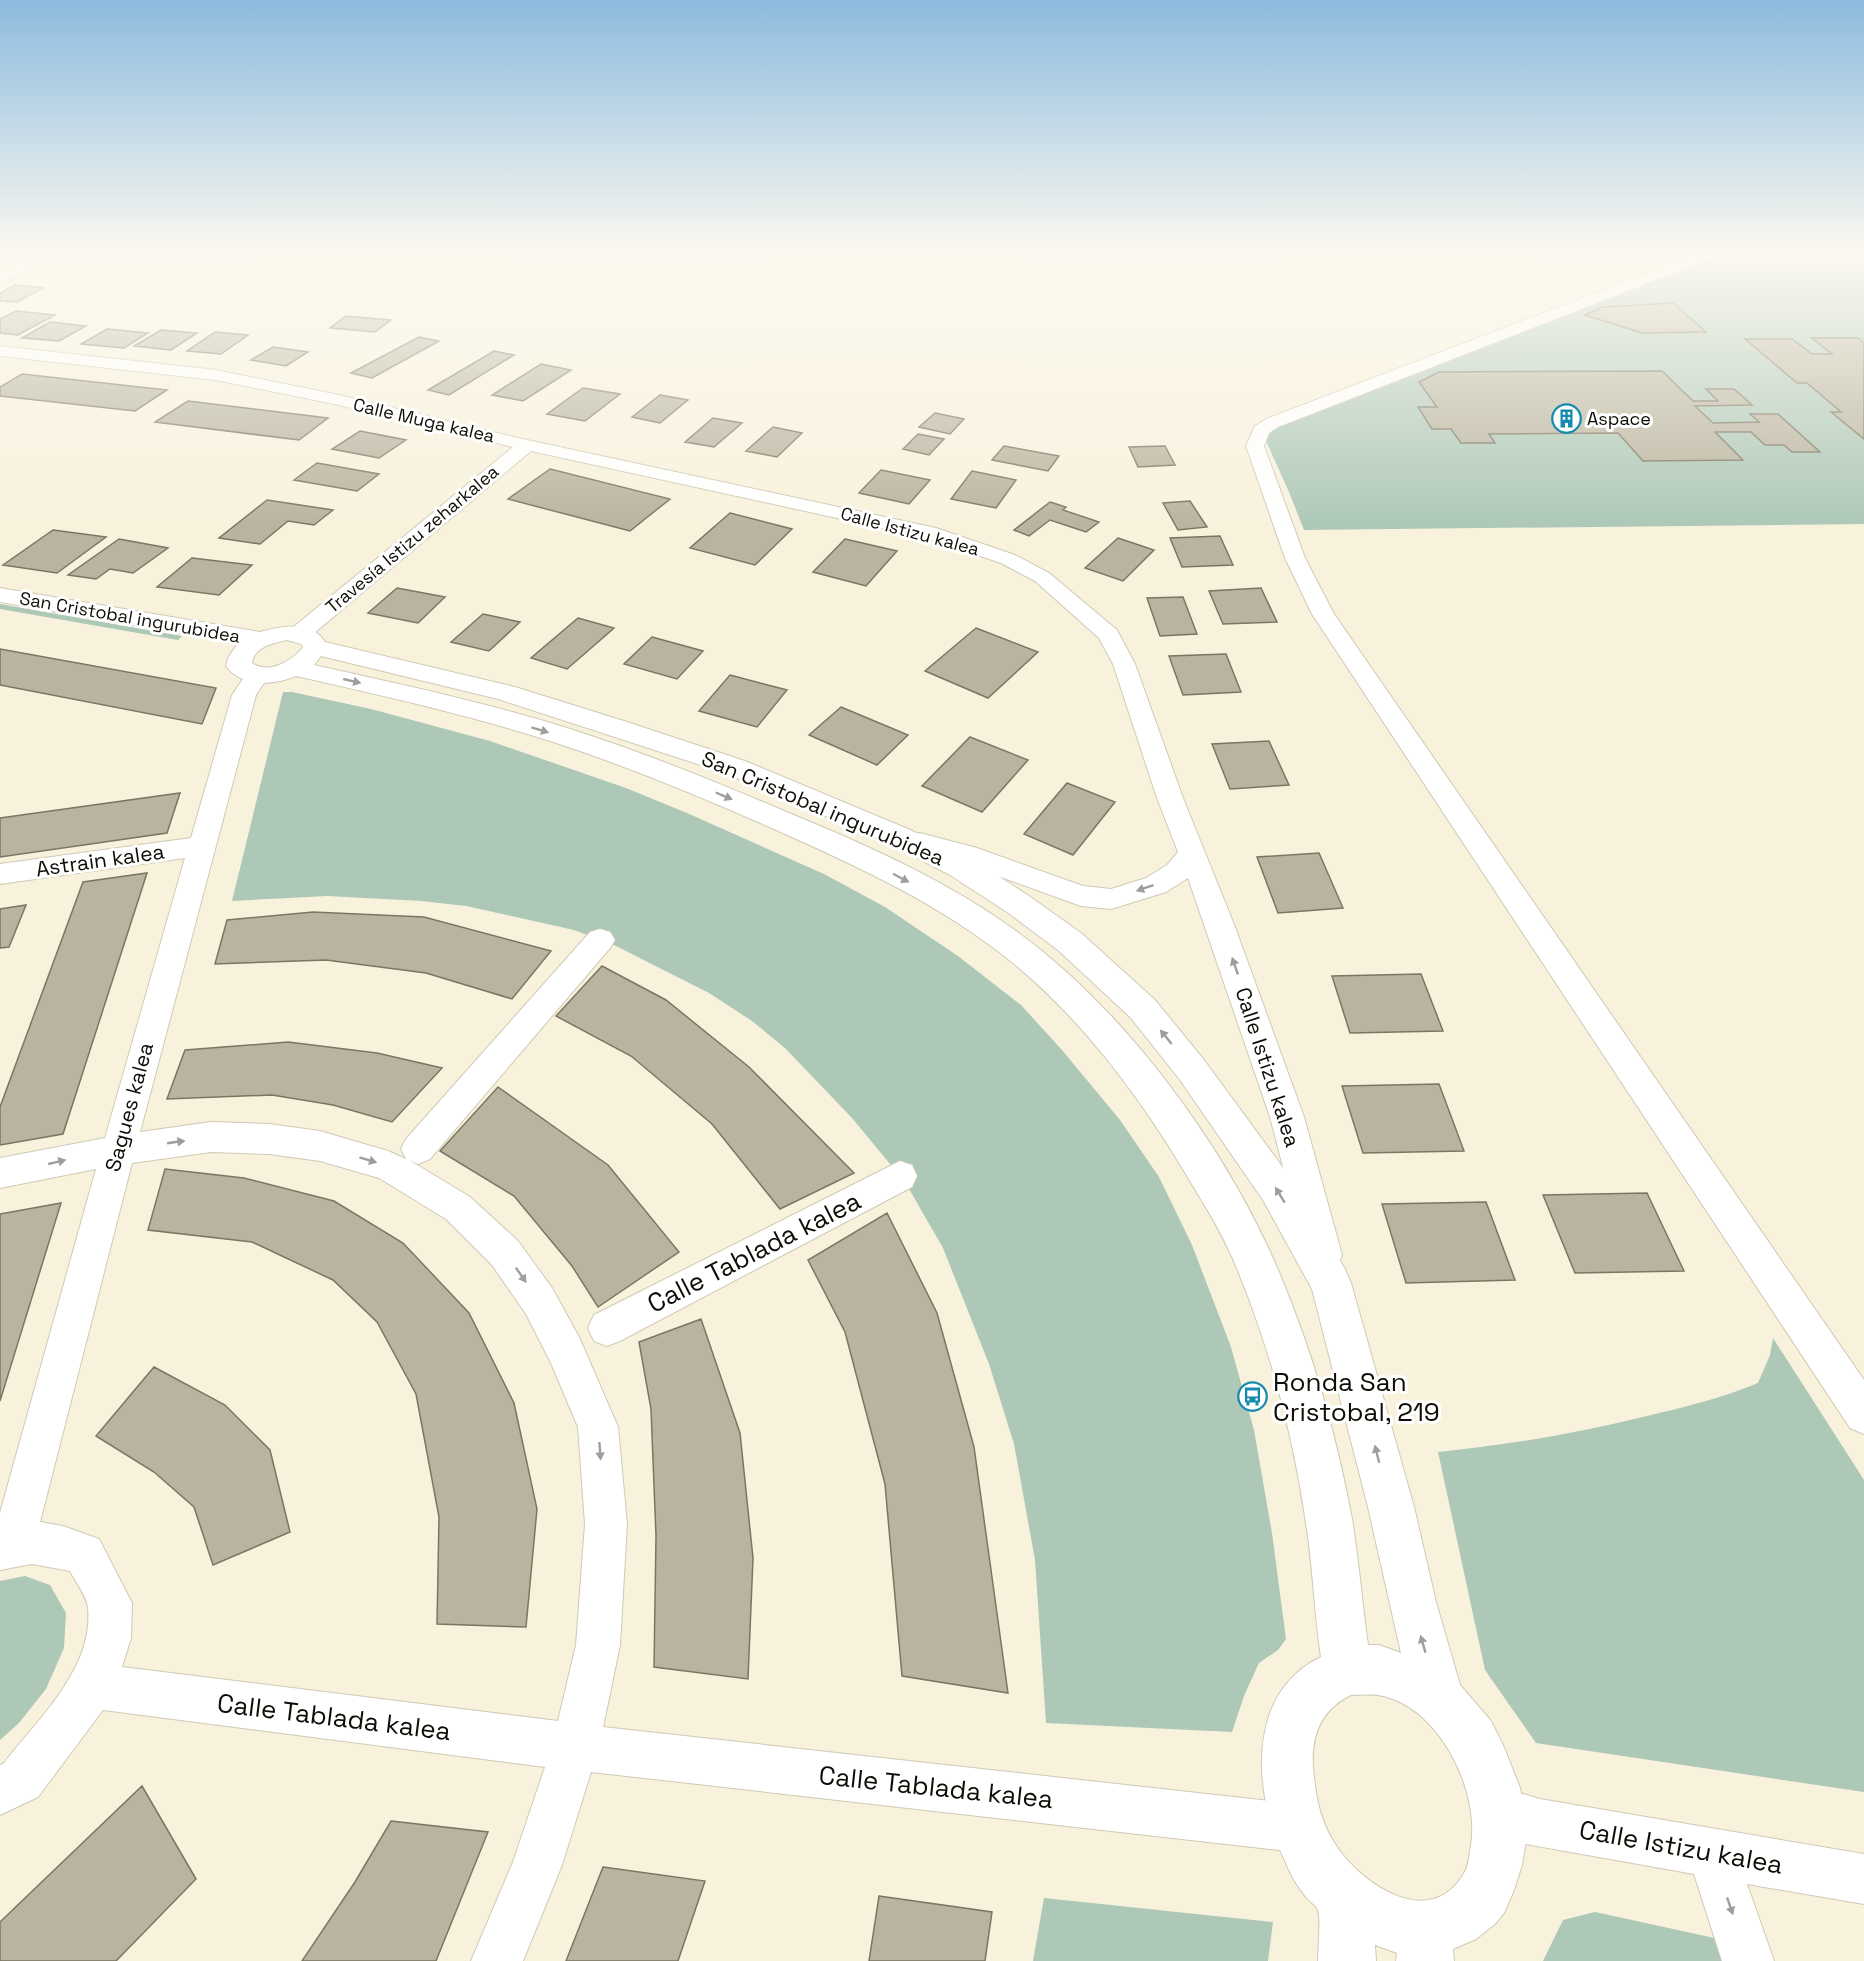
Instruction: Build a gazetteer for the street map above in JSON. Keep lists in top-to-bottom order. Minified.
{"streets":{"street":["Calle Muga kalea","Calle Istizu kalea","Travesía Istizu zeharkalea","San Cristobal ingurubidea","Astrain kalea","Sagues kalea","Calle Tablada kalea"]},"crossings":[["Calle Muga kalea","Calle Istizu kalea"],["Calle Muga kalea","Travesía Istizu zeharkalea"],["Calle Istizu kalea","Travesía Istizu zeharkalea"],["Calle Istizu kalea","San Cristobal ingurubidea"],["Travesía Istizu zeharkalea","San Cristobal ingurubidea"],["San Cristobal ingurubidea","Sagues kalea"],["Astrain kalea","Sagues kalea"]],"places":{"building":["Aspace"],"bus stop":["Ronda San Cristobal, 219"]}}
